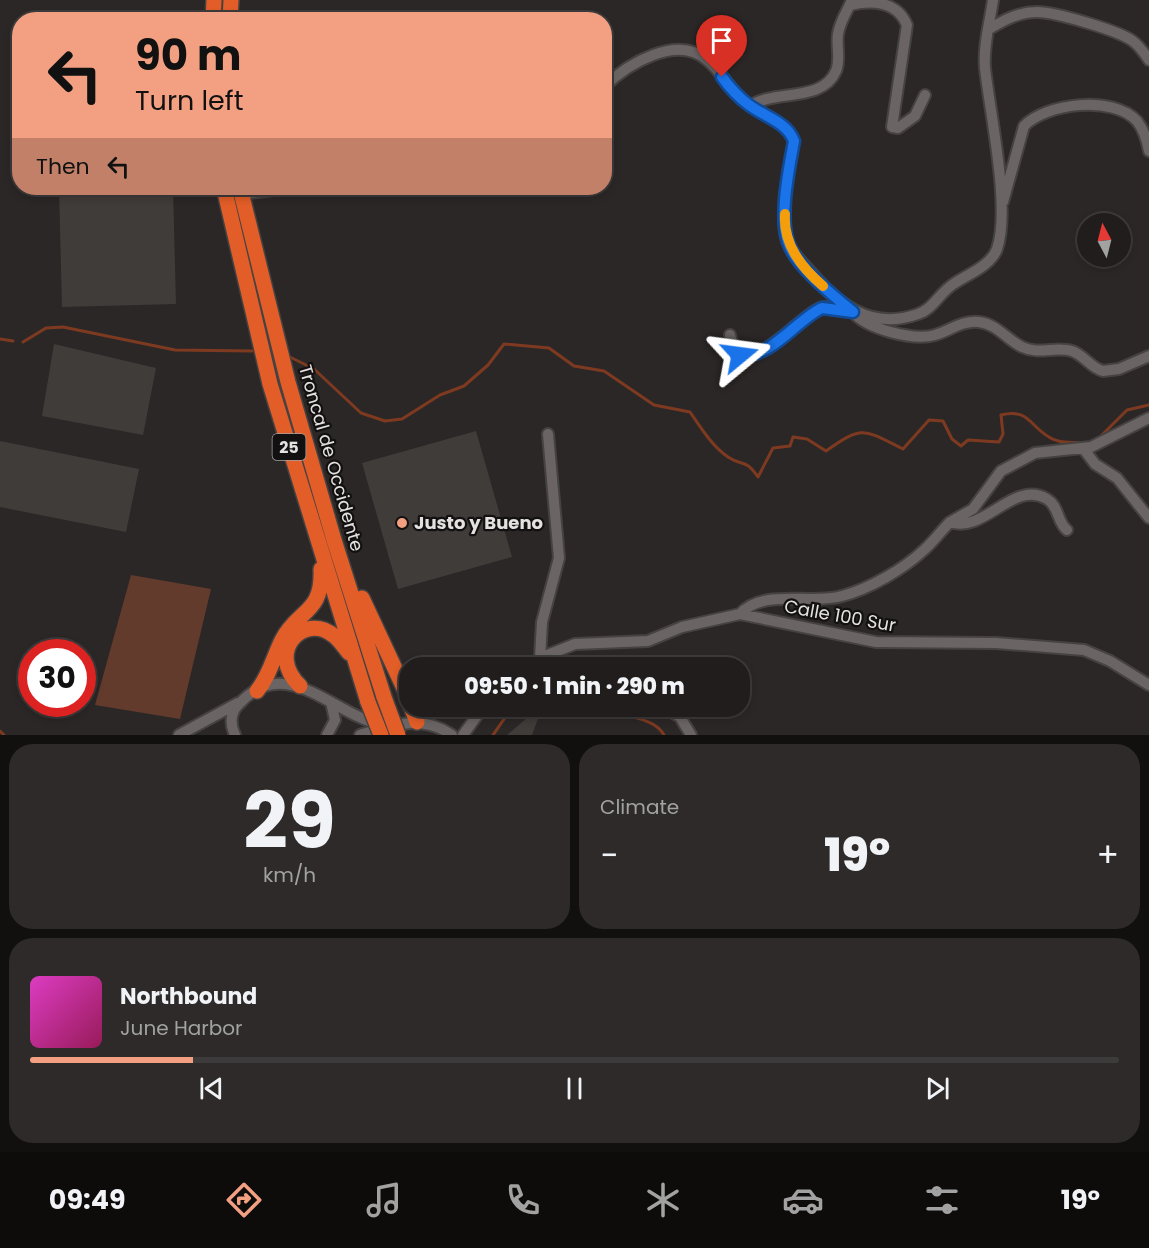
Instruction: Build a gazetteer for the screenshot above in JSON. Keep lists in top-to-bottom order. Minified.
{"streets":{"highway":["25","Troncal de Occidente"],"street":["Calle 100 Sur"]},"places":["Justo y Bueno"],"north":"top","page":{"turn":["90 m","Turn left"],"then":"Then","limit":"30","trip":"09:50 · 1 min · 290 m","tile":[["29","km/h"],"Climate"],"heat":["−","19°","+"],"song":["Northbound","June Harbor"],"tabs":["09:49","19°"]}}
